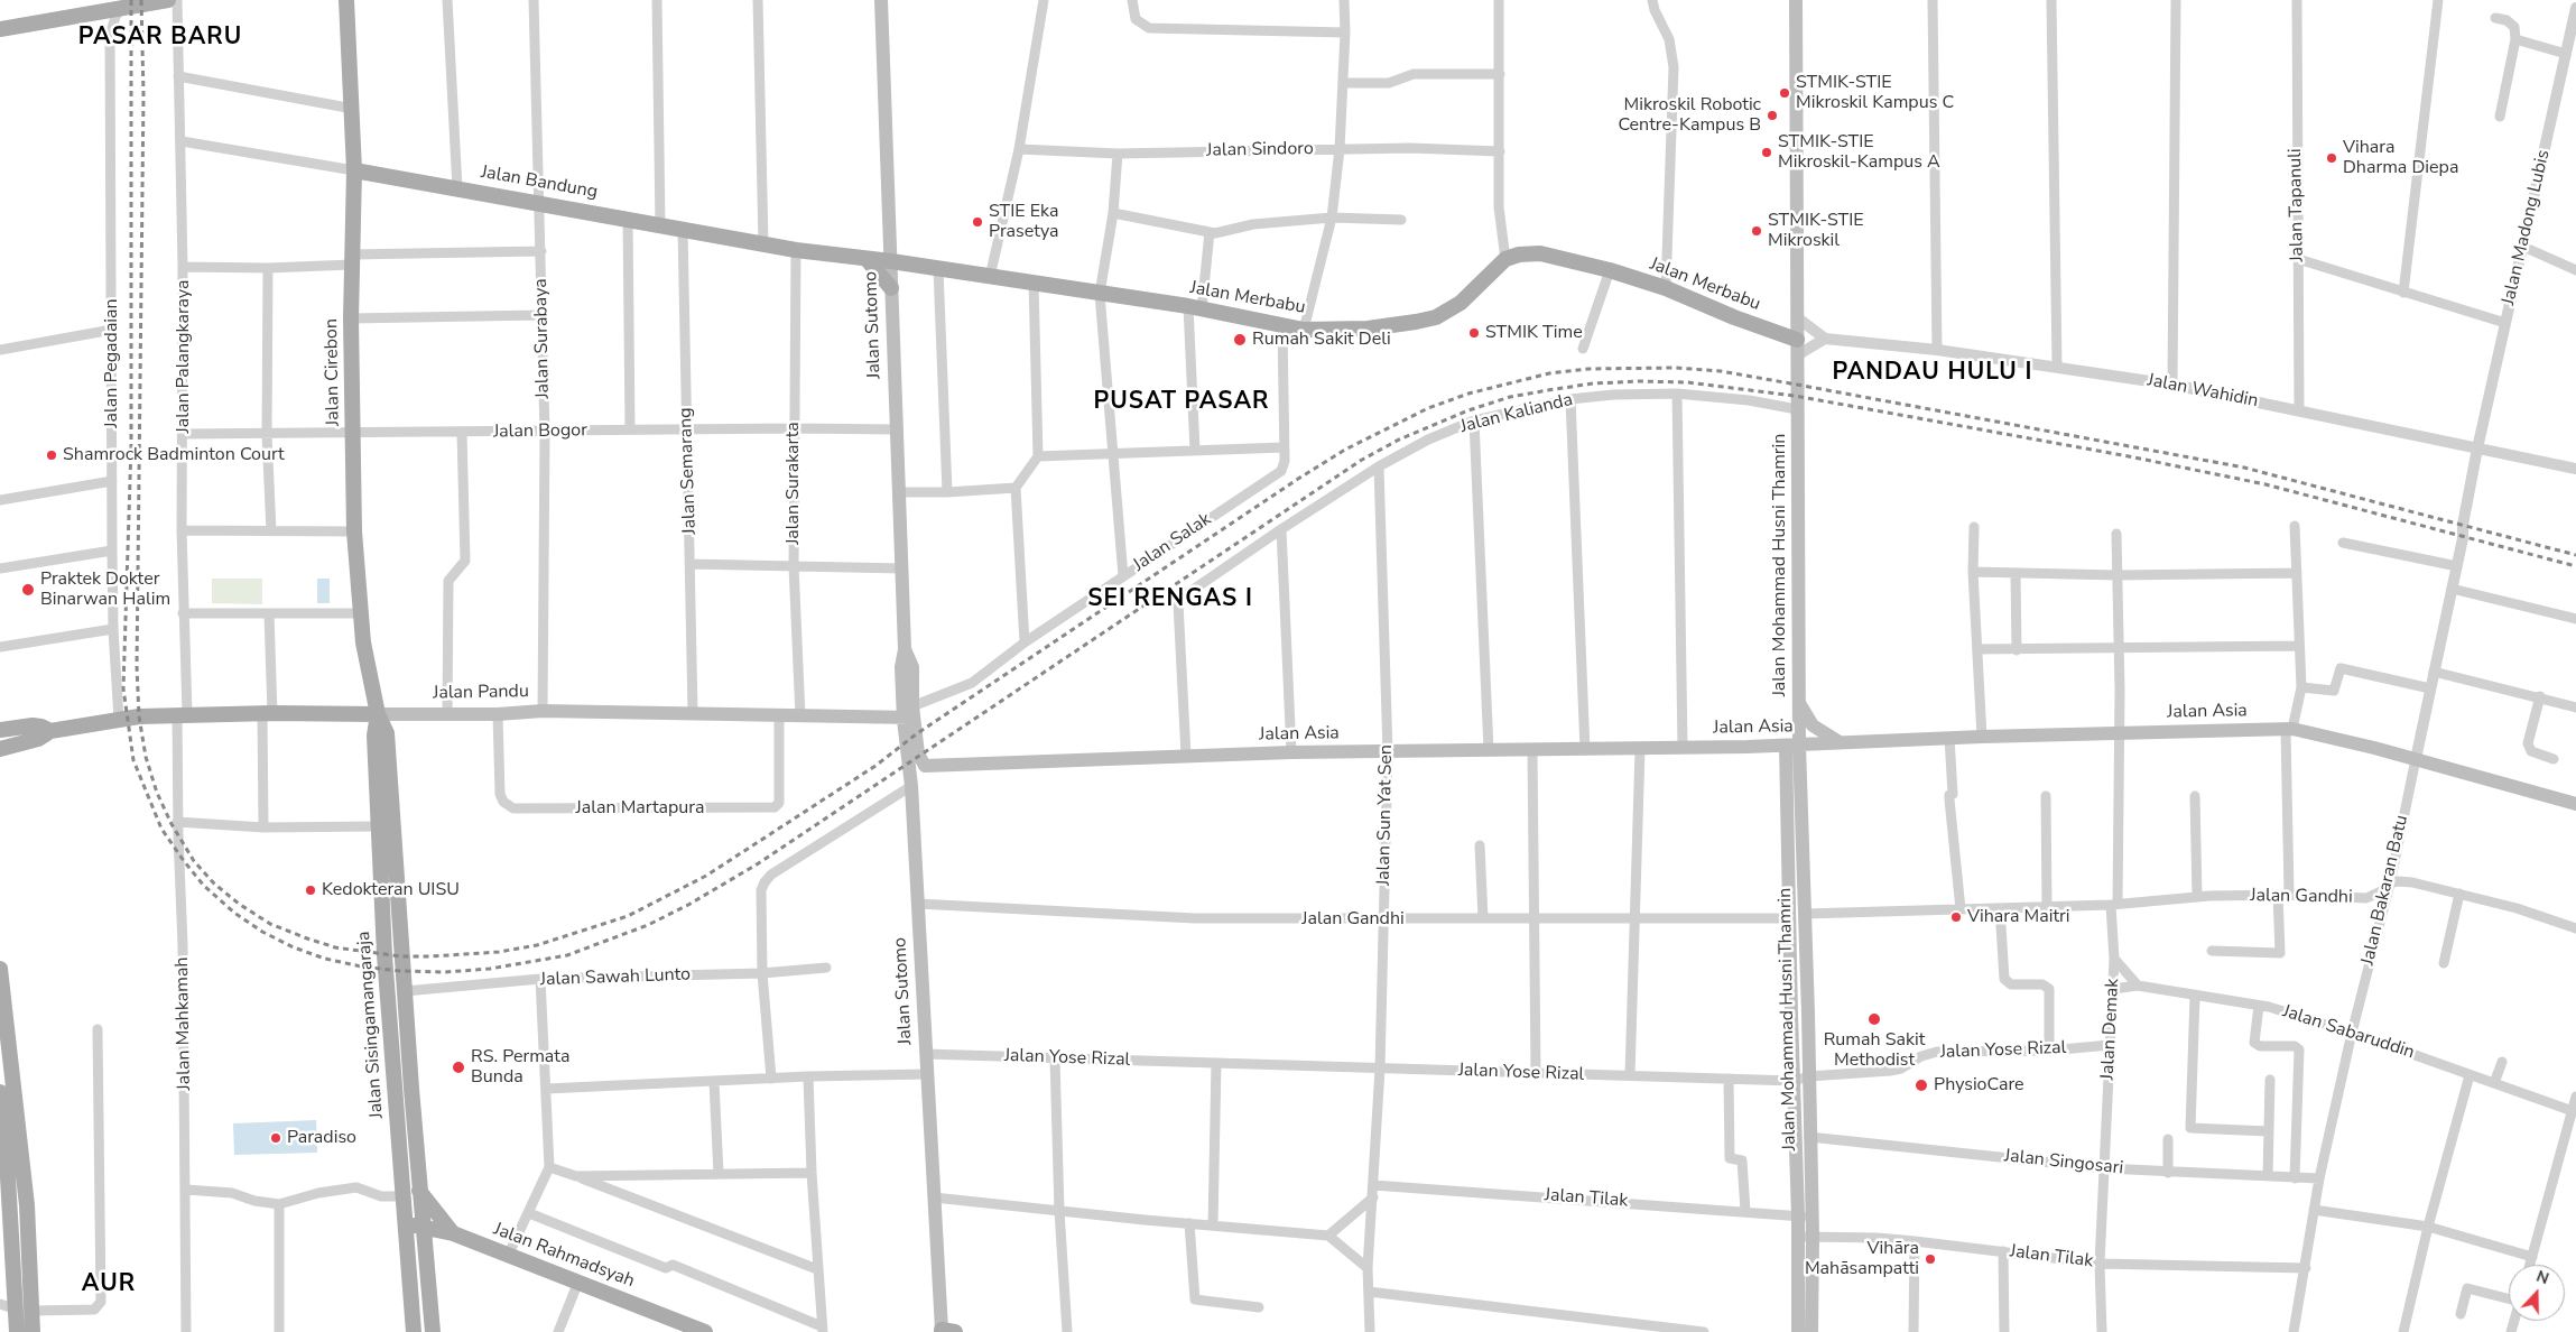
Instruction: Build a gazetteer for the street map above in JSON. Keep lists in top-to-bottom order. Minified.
{"streets":{"main road":["Jalan Bandung","Jalan Merbabu","Jalan Sutomo","Jalan Cirebon","Jalan Mohammad Husni Thamrin","Jalan Pandu","Jalan Asia","Jalan Sisingamangaraja","Jalan Rahmadsyah"],"street":["Jalan Sindoro","Jalan Tapanuli","Jalan Madong Lubis","Jalan Surabaya","Jalan Palangkaraya","Jalan Pegadaian","Jalan Wahidin","Jalan Kalianda","Jalan Bogor","Jalan Semarang","Jalan Surakarta","Jalan Salak","Jalan Martapura","Jalan Sun Yat Sen","Jalan Bakaran Batu","Jalan Gandhi","Jalan Sawah Lunto","Jalan Mahkamah","Jalan Demak","Jalan Sabaruddin","Jalan Yose Rizal","Jalan Singosari","Jalan Tilak"]},"crossings":[["Jalan Bandung","Jalan Merbabu"],["Jalan Bandung","Jalan Sutomo"],["Jalan Bandung","Jalan Surabaya"],["Jalan Bandung","Jalan Palangkaraya"],["Jalan Bandung","Jalan Cirebon"],["Jalan Bandung","Jalan Semarang"],["Jalan Bandung","Jalan Surakarta"],["Jalan Tapanuli","Jalan Wahidin"],["Jalan Madong Lubis","Jalan Wahidin"],["Jalan Madong Lubis","Jalan Bakaran Batu"],["Jalan Merbabu","Jalan Sutomo"],["Jalan Merbabu","Jalan Salak"],["Jalan Merbabu","Jalan Mohammad Husni Thamrin"],["Jalan Sutomo","Jalan Bogor"],["Jalan Sutomo","Jalan Salak"],["Jalan Sutomo","Jalan Pandu"],["Jalan Sutomo","Jalan Asia"],["Jalan Sutomo","Jalan Gandhi"],["Jalan Sutomo","Jalan Yose Rizal"],["Jalan Surabaya","Jalan Bogor"],["Jalan Surabaya","Jalan Pandu"],["Jalan Palangkaraya","Jalan Bogor"],["Jalan Palangkaraya","Jalan Pandu"],["Jalan Palangkaraya","Jalan Mahkamah"],["Jalan Pegadaian","Jalan Pandu"],["Jalan Cirebon","Jalan Bogor"],["Jalan Cirebon","Jalan Pandu"],["Jalan Cirebon","Jalan Sisingamangaraja"],["Jalan Wahidin","Jalan Bakaran Batu"],["Jalan Kalianda","Jalan Mohammad Husni Thamrin"],["Jalan Kalianda","Jalan Asia"],["Jalan Kalianda","Jalan Sun Yat Sen"],["Jalan Bogor","Jalan Semarang"],["Jalan Bogor","Jalan Surakarta"],["Jalan Semarang","Jalan Pandu"],["Jalan Surakarta","Jalan Pandu"],["Jalan Salak","Jalan Pandu"],["Jalan Mohammad Husni Thamrin","Jalan Asia"],["Jalan Mohammad Husni Thamrin","Jalan Gandhi"],["Jalan Mohammad Husni Thamrin","Jalan Yose Rizal"],["Jalan Mohammad Husni Thamrin","Jalan Singosari"],["Jalan Mohammad Husni Thamrin","Jalan Tilak"],["Jalan Pandu","Jalan Martapura"],["Jalan Pandu","Jalan Mahkamah"],["Jalan Pandu","Jalan Sisingamangaraja"],["Jalan Asia","Jalan Sun Yat Sen"],["Jalan Asia","Jalan Bakaran Batu"],["Jalan Asia","Jalan Demak"],["Jalan Sun Yat Sen","Jalan Gandhi"],["Jalan Sun Yat Sen","Jalan Yose Rizal"],["Jalan Sun Yat Sen","Jalan Tilak"],["Jalan Bakaran Batu","Jalan Gandhi"],["Jalan Bakaran Batu","Jalan Sabaruddin"],["Jalan Bakaran Batu","Jalan Singosari"],["Jalan Bakaran Batu","Jalan Tilak"],["Jalan Gandhi","Jalan Demak"],["Jalan Sawah Lunto","Jalan Sisingamangaraja"],["Jalan Sisingamangaraja","Jalan Rahmadsyah"],["Jalan Demak","Jalan Sabaruddin"],["Jalan Demak","Jalan Yose Rizal"],["Jalan Demak","Jalan Singosari"],["Jalan Demak","Jalan Tilak"]],"districts":["PASAR BARU","PANDAU HULU I","PUSAT PASAR","SEI RENGAS I","AUR"],"places":["STMIK-STIE Mikroskil Kampus C","Mikroskil Robotic Centre-Kampus B","STMIK-STIE Mikroskil-Kampus A","Vihara Dharma Diepa","STIE Eka Prasetya","STMIK-STIE Mikroskil","STMIK Time","Rumah Sakit Deli","Shamrock Badminton Court","Praktek Dokter Binarwan Halim","Kedokteran UISU","Vihara Maitri","Rumah Sakit Methodist","RS. Permata Bunda","PhysioCare","Paradiso","Vihāra Mahāsampatti"],"north":"top"}
